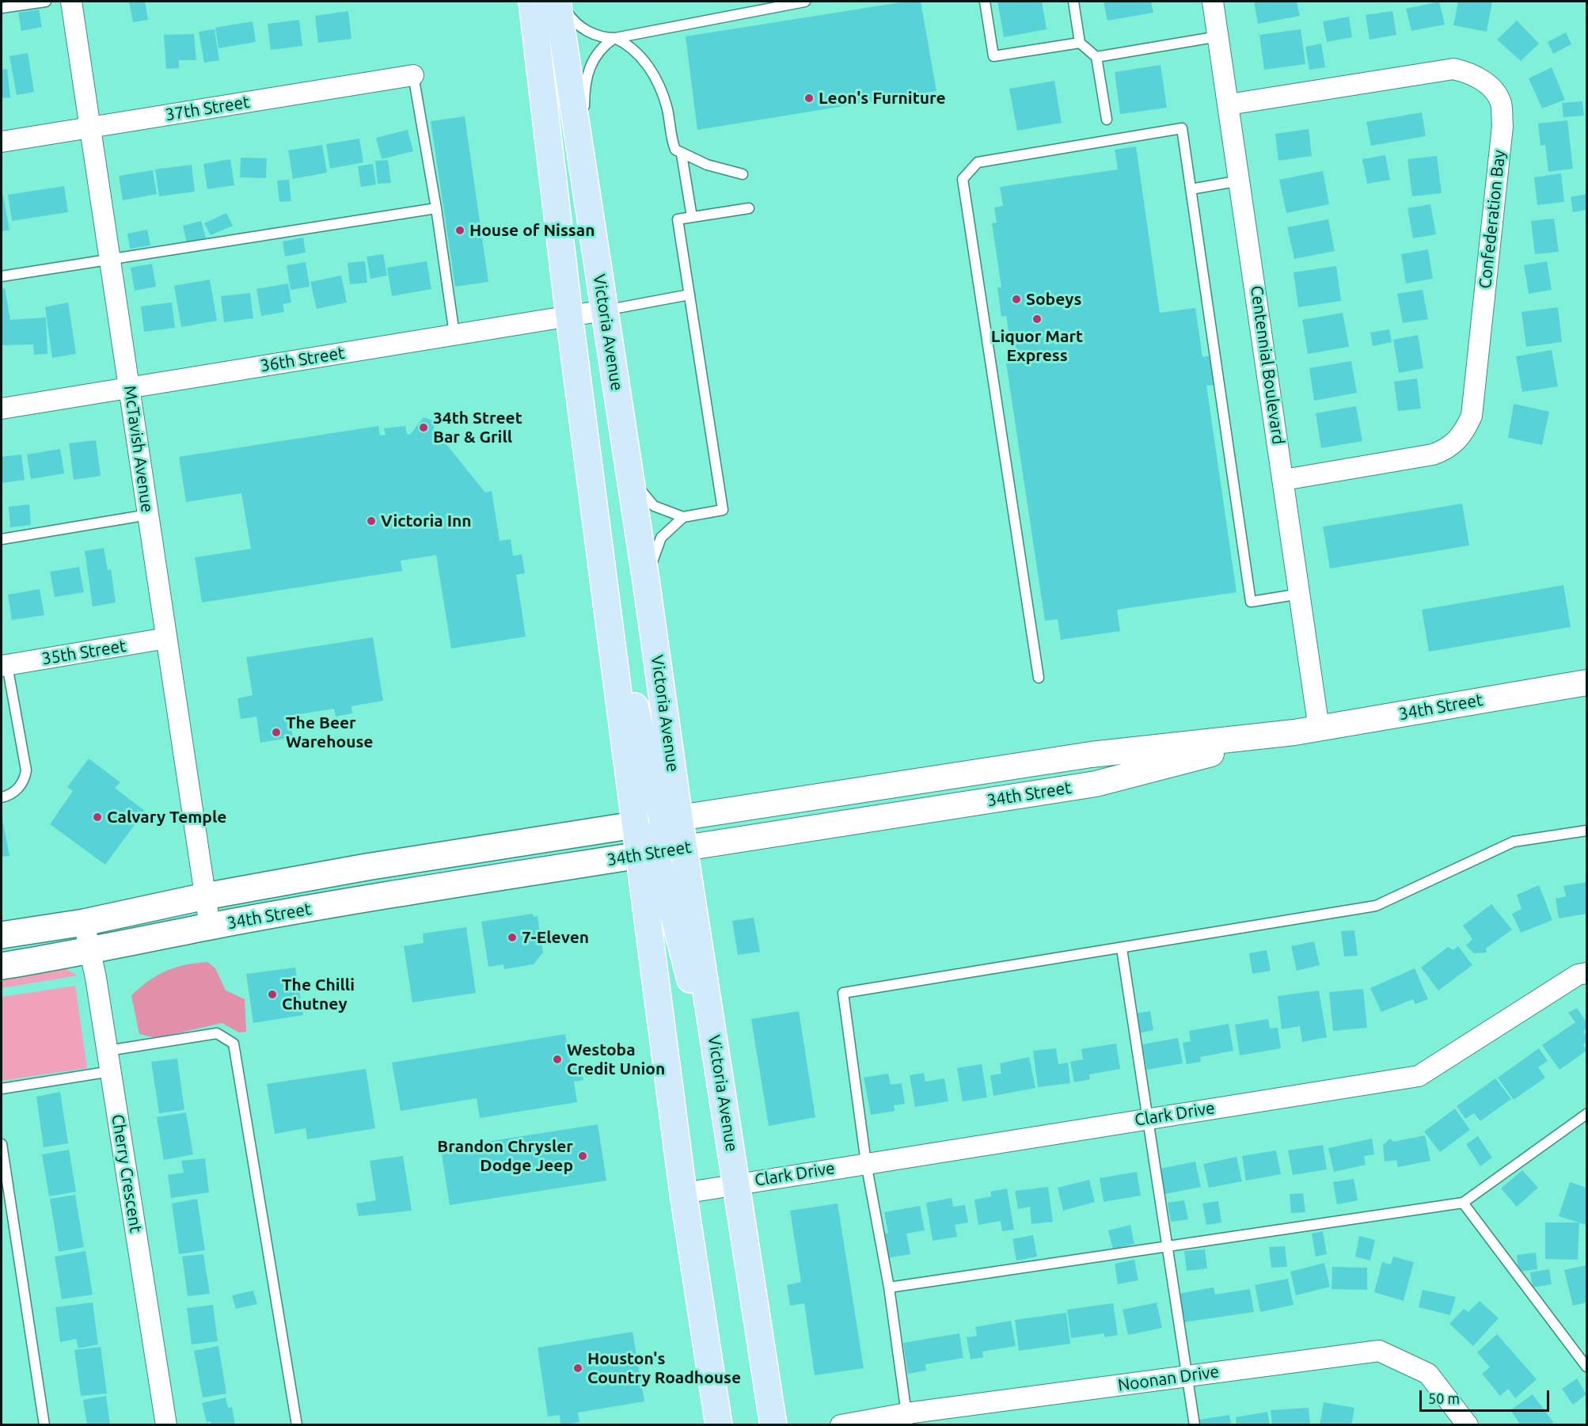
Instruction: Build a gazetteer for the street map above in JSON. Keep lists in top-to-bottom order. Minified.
{"streets":{"main road":["Victoria Avenue","34th Street"],"street":["37th Street","Confederation Bay","36th Street","Centennial Boulevard","McTavish Avenue","35th Street","Clark Drive","Cherry Crescent","Noonan Drive"]},"crossings":[["37th Street","McTavish Avenue"],["Confederation Bay","Centennial Boulevard"],["Victoria Avenue","36th Street"],["Victoria Avenue","34th Street"],["Victoria Avenue","Clark Drive"],["36th Street","McTavish Avenue"],["Centennial Boulevard","34th Street"],["McTavish Avenue","35th Street"],["McTavish Avenue","34th Street"],["34th Street","Cherry Crescent"]],"places":["Leon's Furniture","House of Nissan","Sobeys","Liquor Mart Express","34th Street Bar & Grill","Victoria Inn","The Beer Warehouse","Calvary Temple","7-Eleven","The Chilli Chutney","Westoba Credit Union","Brandon Chrysler Dodge Jeep","Houston's Country Roadhouse"],"scale_bar":"50 m"}
